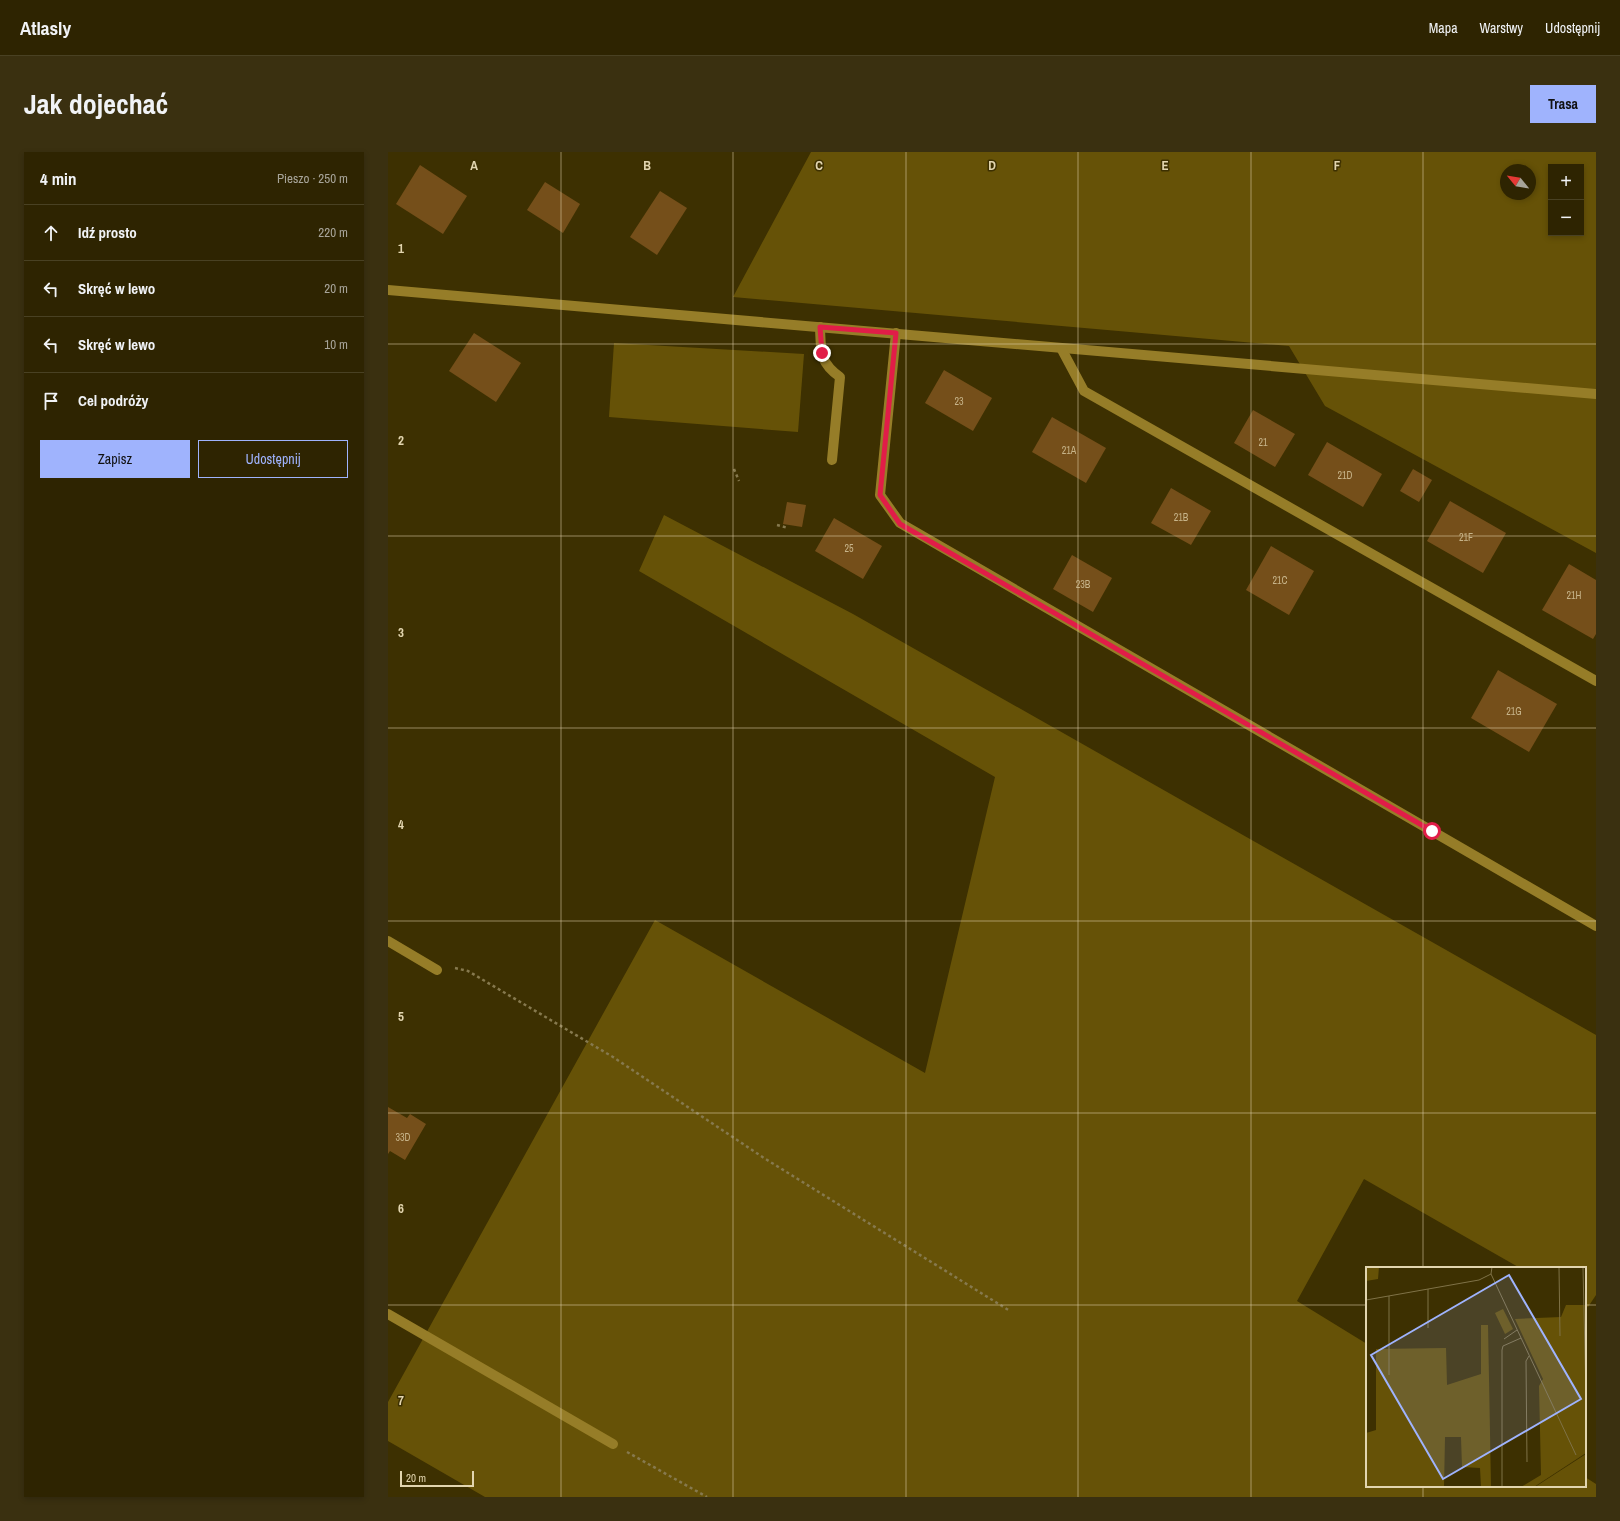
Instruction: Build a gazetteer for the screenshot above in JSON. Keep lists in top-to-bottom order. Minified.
{"house_numbers":["23","21","21A","21D","21B","21F","25","21C","23B","21H","21G","33D"],"scale_bar":"20 m","north":"top left","page":{"header":"Atlasly","nav":["Mapa","Warstwy","Udostępnij"],"title":"Jak dojechać","buttons":["Trasa",["Zapisz","Udostępnij"]],"heading":["4 min","Pieszo · 250 m"],"map_buttons":["+","−"],"list":[["Idź prosto","220 m"],["Skręć w lewo","20 m"],["Skręć w lewo","10 m"],"Cel podróży"],"scale":"20 m"},"grid":{"columns":["A","B","C","D","E","F"],"rows":["1","2","3","4","5","6","7"]}}
